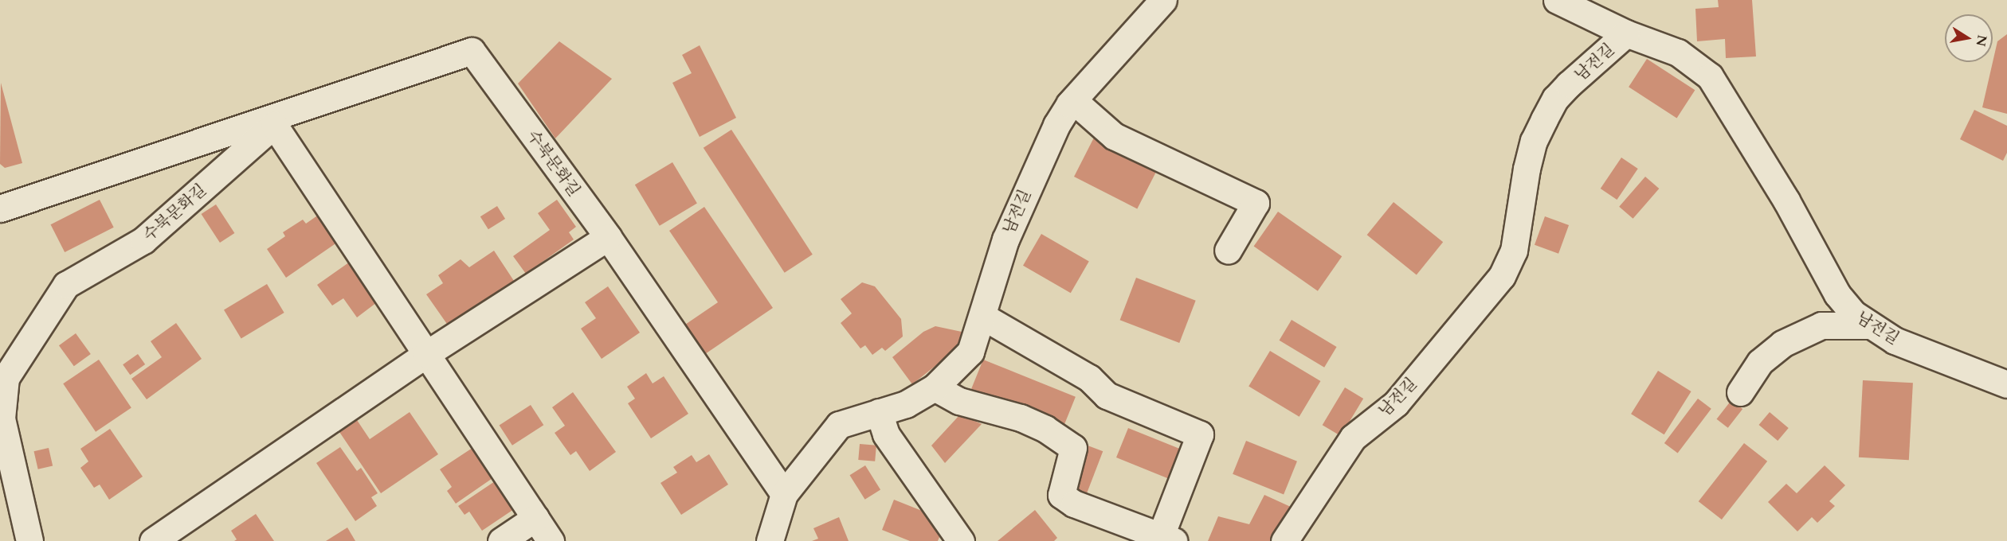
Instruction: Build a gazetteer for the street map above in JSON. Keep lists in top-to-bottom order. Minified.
{"streets":{"street":["남전길","수북문화길"]},"crossings":[["남전길","수북문화길"]],"north":"right"}
